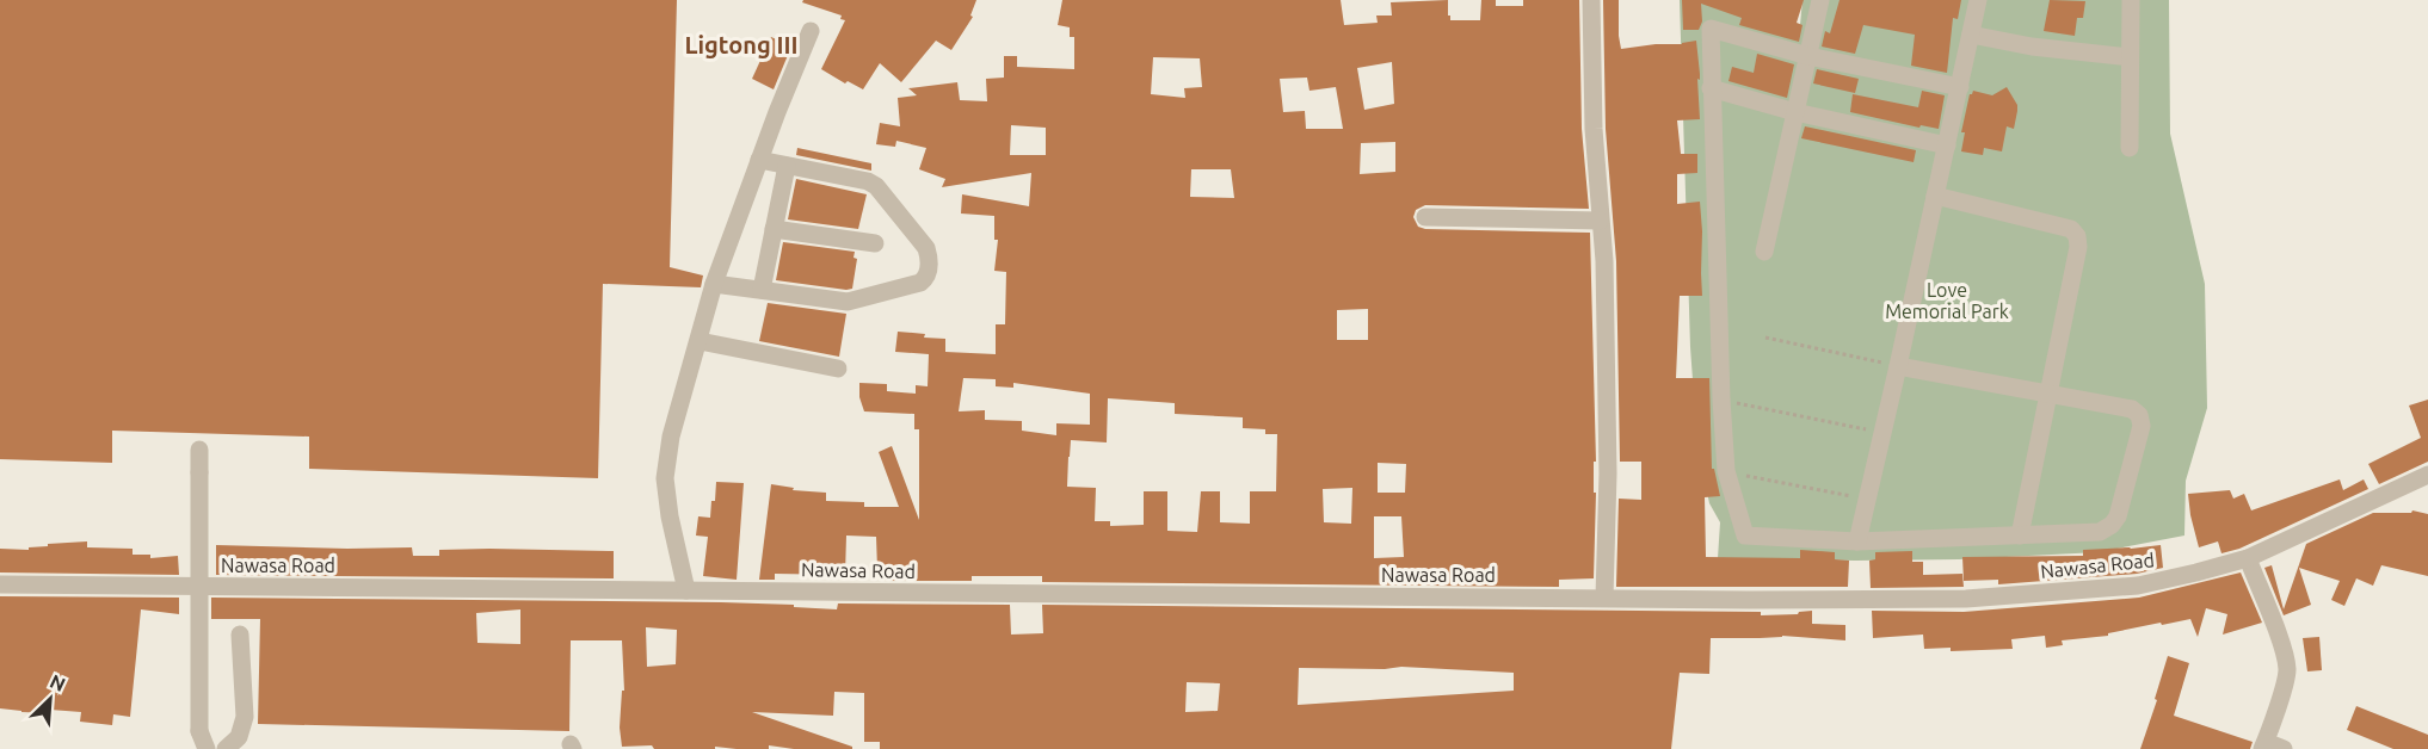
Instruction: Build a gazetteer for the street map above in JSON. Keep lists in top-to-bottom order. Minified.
{"streets":{"street":["Nawasa Road"]},"districts":["Ligtong III"],"parks":["Love Memorial Park"],"north":"top right"}
